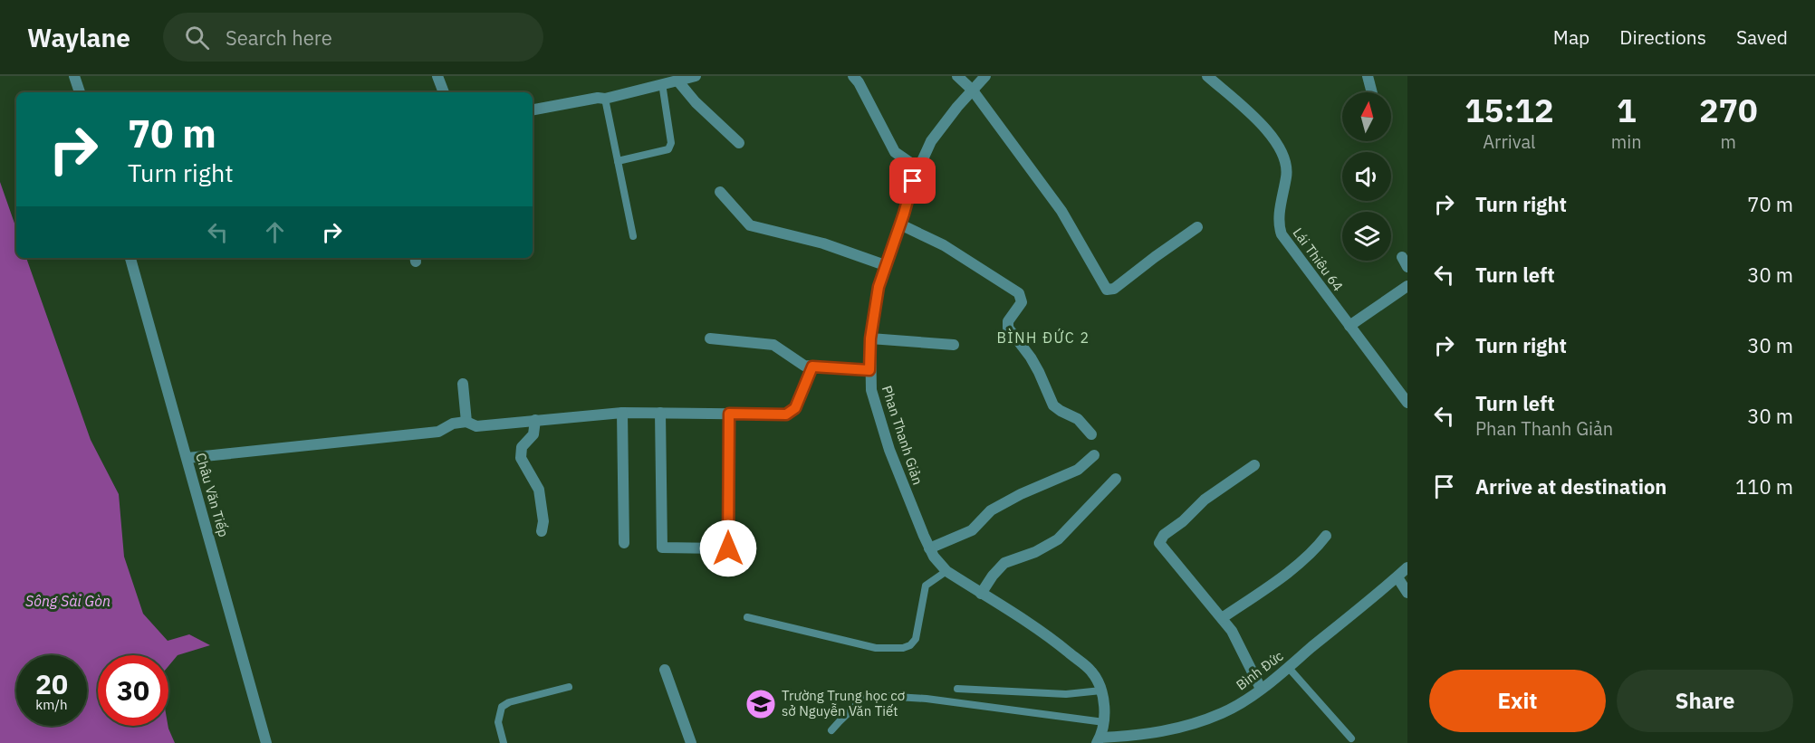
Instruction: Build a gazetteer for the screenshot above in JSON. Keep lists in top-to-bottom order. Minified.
{"streets":{"street":["Lái Thiêu 64","Phan Thanh Giản","Châu Văn Tiếp","Bình Đức"]},"crossings":[["Phan Thanh Giản","Bình Đức"]],"districts":["BÌNH ĐỨC 2"],"water":["Sông Sài Gòn"],"places":{"school or university":["Trường Trung học cơ sở Nguyễn Văn Tiết"]},"north":"top","page":{"header":"Waylane","search":"Search here","nav":["Map","Directions","Saved"],"eta":["15:12","Arrival","1","min","270","m"],"turn":["70 m","Turn right"],"list":[{"name":"Turn right","value":"70 m"},{"name":"Turn left","value":"30 m"},{"name":"Turn right","value":"30 m"},{"name":"Turn left","note":"Phan Thanh Giản","value":"30 m"},{"name":"Arrive at destination","value":"110 m"}],"speed":"20 km/h","limit":"30","buttons":["Exit","Share"]}}
